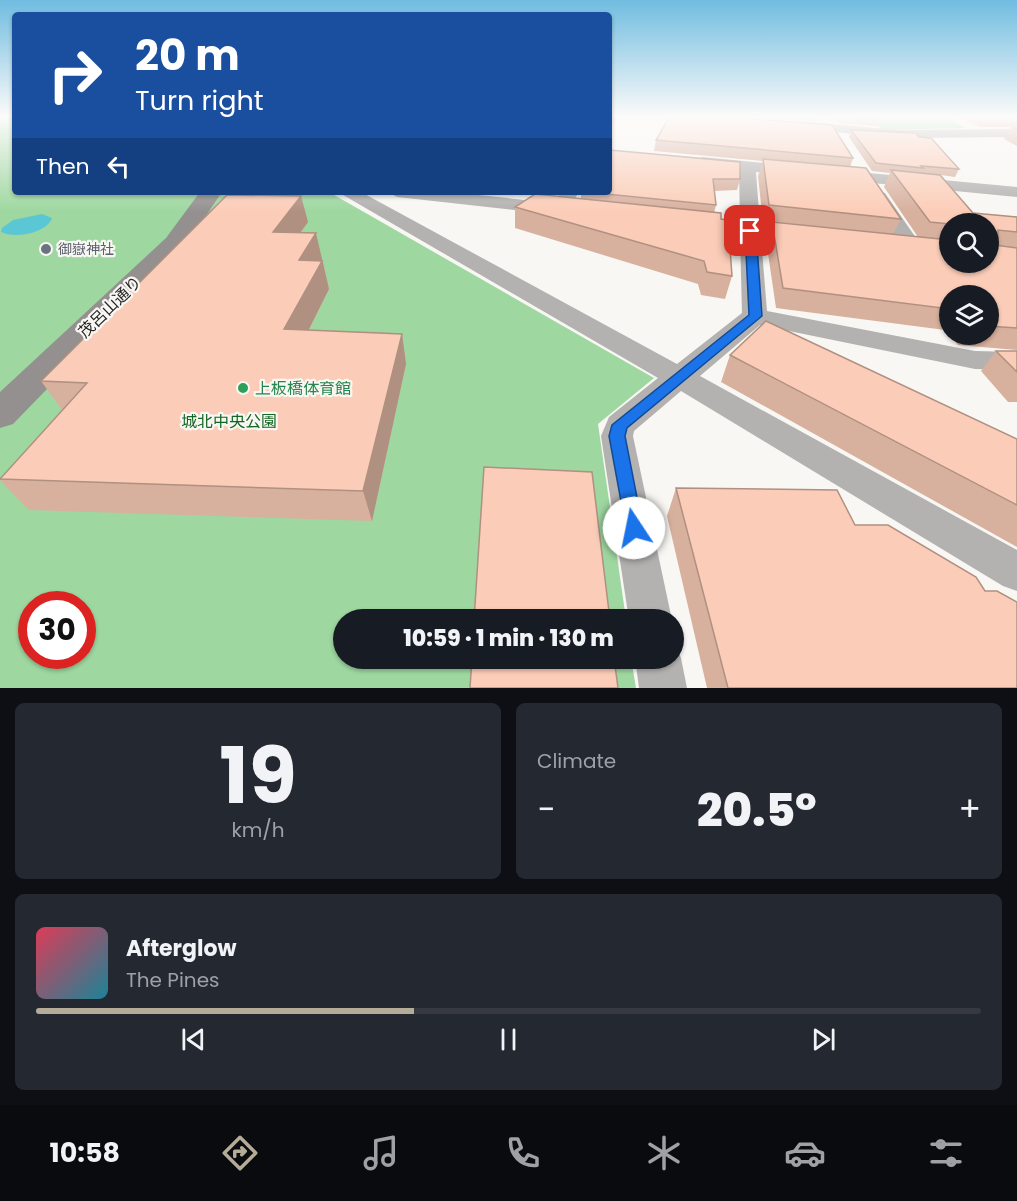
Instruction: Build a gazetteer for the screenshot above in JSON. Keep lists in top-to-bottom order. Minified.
{"streets":{"street":["茂呂山通り"]},"parks":["城北中央公園"],"places":["御嶽神社","上板橋体育館"],"page":{"turn":["20 m","Turn right"],"then":"Then","limit":"30","trip":"10:59 · 1 min · 130 m","tile":[["19","km/h"],"Climate"],"heat":["−","20.5°","+"],"song":["Afterglow","The Pines"],"tabs":"10:58"}}
